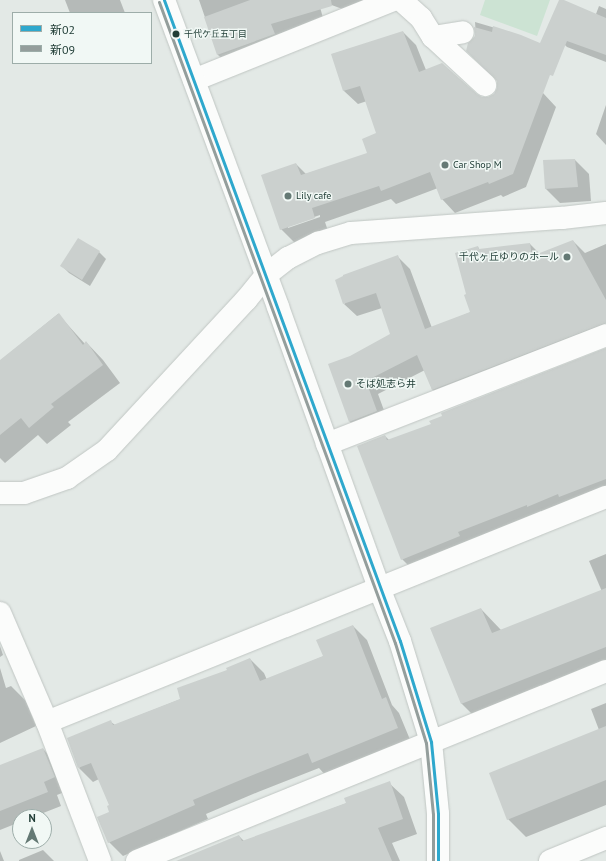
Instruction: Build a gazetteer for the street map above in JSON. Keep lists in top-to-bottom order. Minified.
{"places":["千代ケ丘五丁目","Car Shop M","Lily cafe","千代ヶ丘ゆりのホール","そば処志ら井"],"lines":["transit line 新02","transit line 新09"],"legend":["新02","新09"],"north":"top"}
